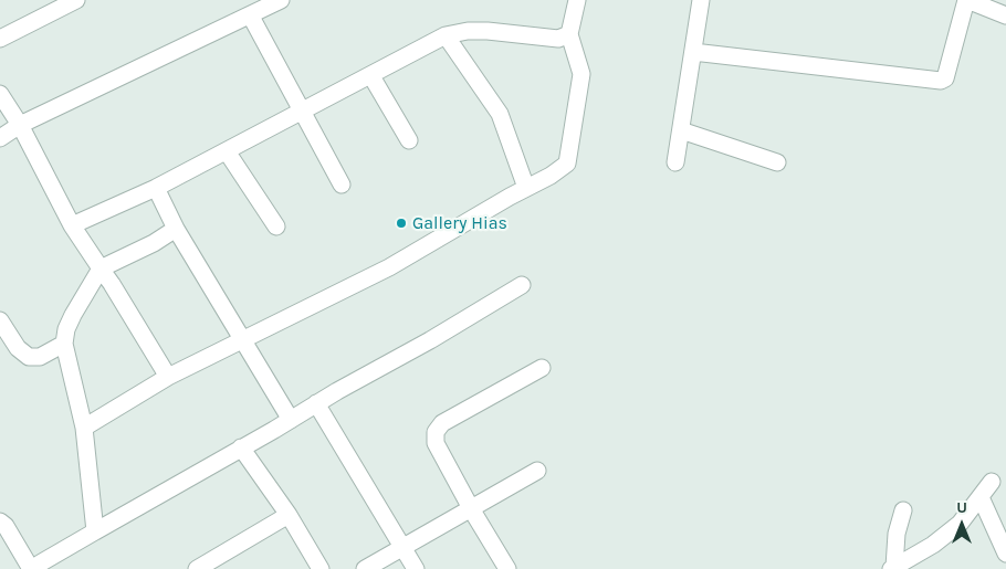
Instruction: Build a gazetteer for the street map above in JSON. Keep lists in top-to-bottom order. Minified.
{"places":["Gallery Hias"],"north":"top"}
